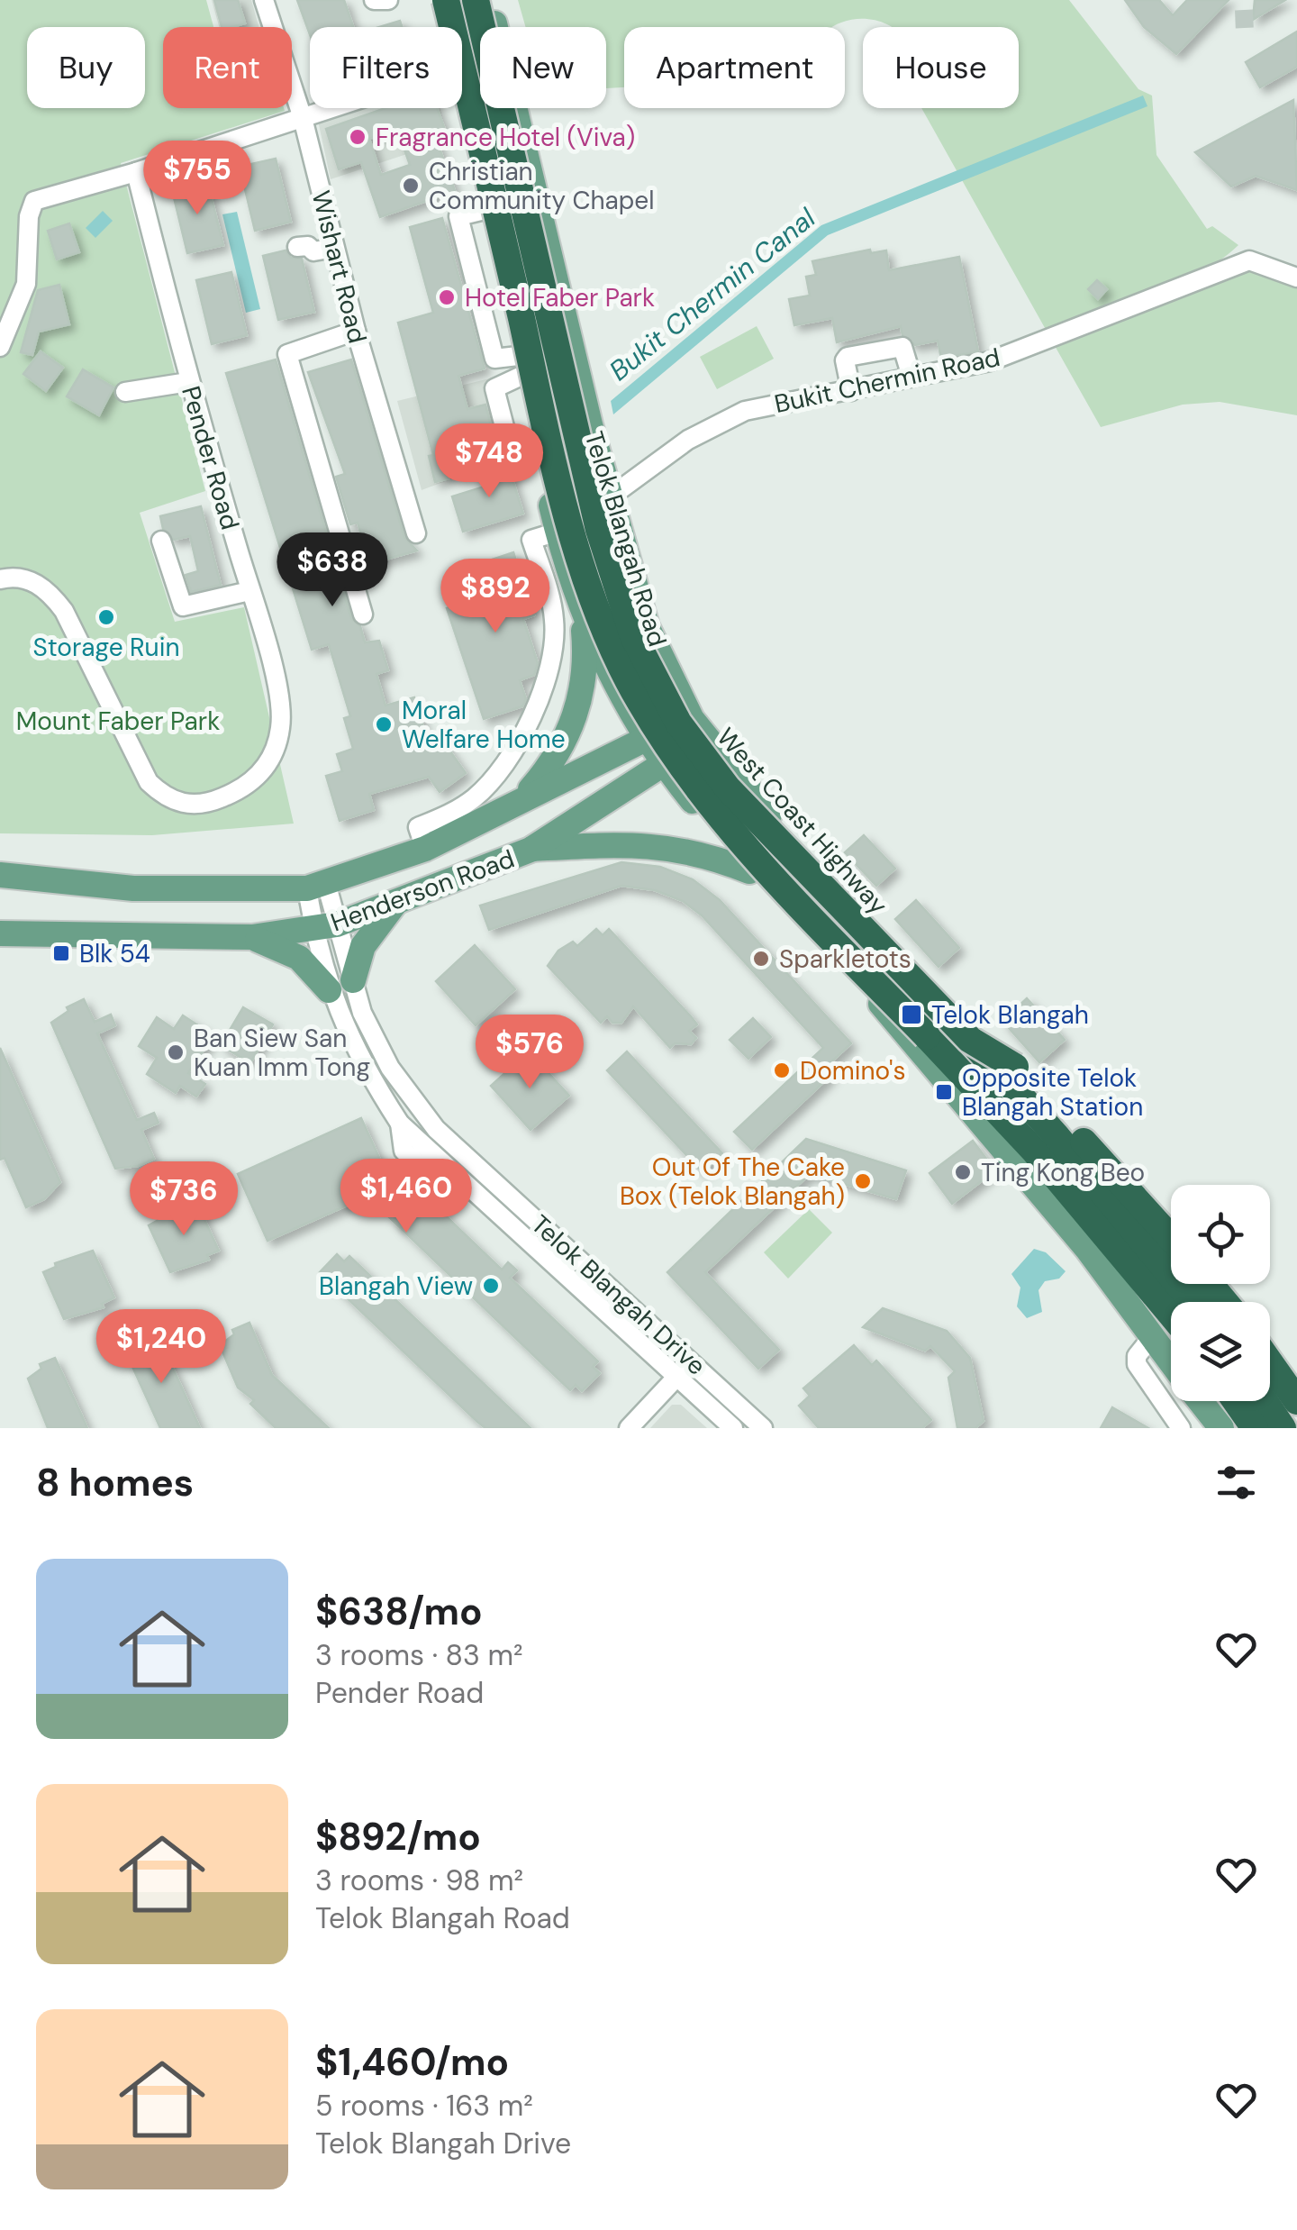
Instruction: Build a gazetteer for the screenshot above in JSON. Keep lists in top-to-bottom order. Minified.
{"streets":{"highway":["West Coast Highway"],"main road":["Telok Blangah Road","Henderson Road"],"street":["Wishart Road","Bukit Chermin Road","Pender Road","Telok Blangah Drive"]},"crossings":[["Bukit Chermin Road","Telok Blangah Road"],["Bukit Chermin Road","Henderson Road"],["Telok Blangah Road","Henderson Road"],["Henderson Road","Telok Blangah Drive"]],"water":["Bukit Chermin Canal"],"parks":["Mount Faber Park"],"places":{"other":["Fragrance Hotel (Viva)","Christian Community Chapel","Hotel Faber Park","Storage Ruin","Moral Welfare Home","Sparkletots","Ban Siew San Kuan Imm Tong","Domino's","Ting Kong Beo","Out Of The Cake Box (Telok Blangah)","Blangah View"],"transit":["Blk 54","Telok Blangah","Opposite Telok Blangah Station"]},"page":{"chip":["Buy","Rent","Filters","New","Apartment","House"],"price":["$755","$748","$638","$892","$576","$1,460","$736","$1,240"],"heading":"8 homes","list":[{"name":"$638/mo","note":"3 rooms · 83 m² · Pender Road"},{"name":"$892/mo","note":"3 rooms · 98 m² · Telok Blangah Road"},{"name":"$1,460/mo","note":"5 rooms · 163 m² · Telok Blangah Drive"}]}}
